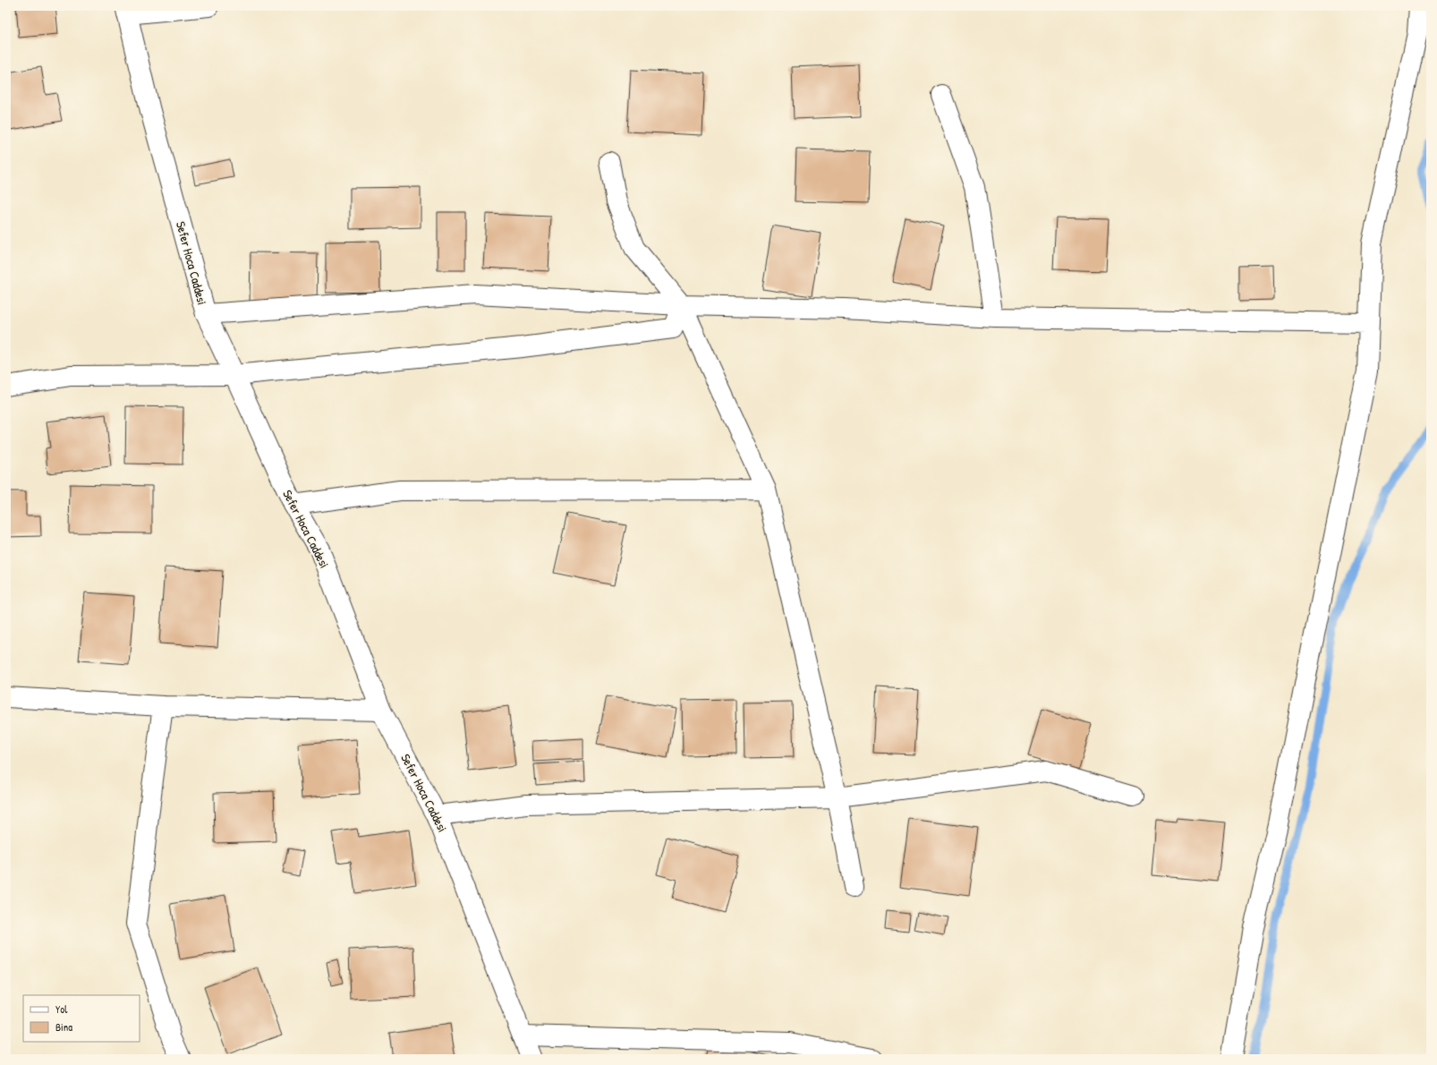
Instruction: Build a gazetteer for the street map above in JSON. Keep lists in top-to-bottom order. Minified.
{"streets":{"street":["Sefer Hoca Caddesi"]},"legend":["Yol","Bina"]}
